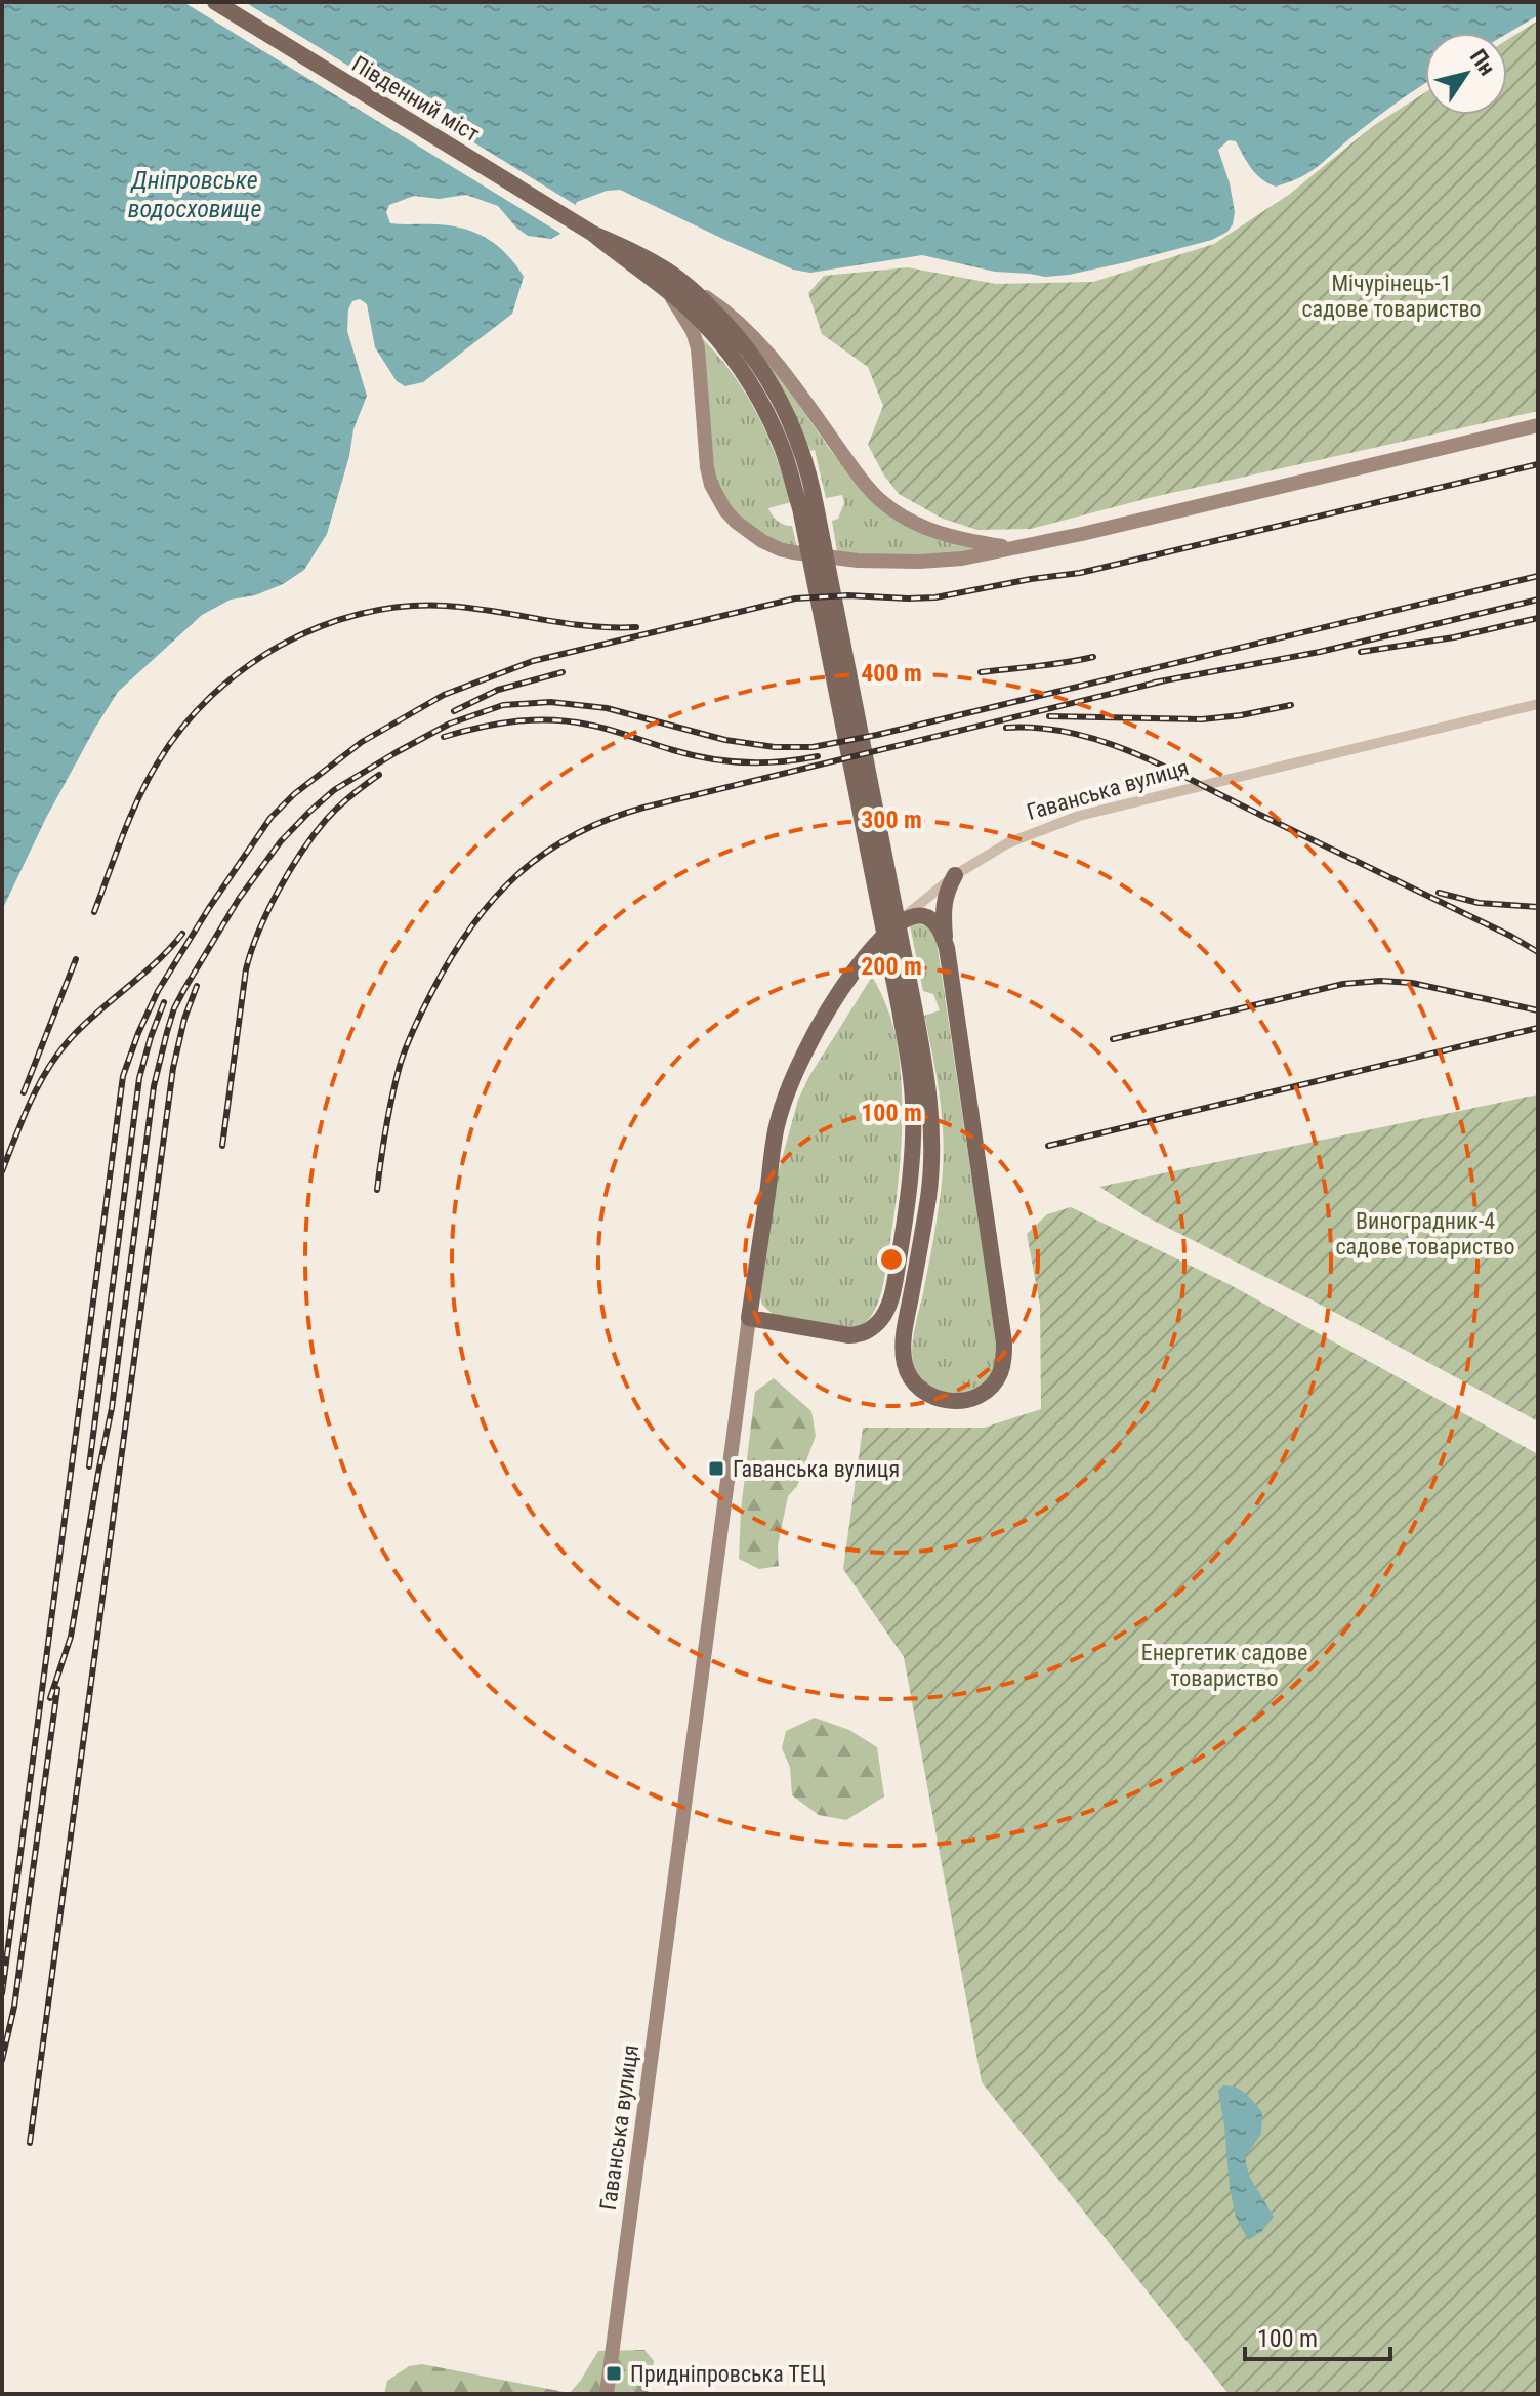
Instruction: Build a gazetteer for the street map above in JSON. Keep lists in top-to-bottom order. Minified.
{"streets":{"main road":["Південний міст","Гаванська вулиця"]},"water":["Дніпровське водосховище"],"parks":["Мічурінець-1 садове товариство","Виноградник-4 садове товариство","Енергетик садове товариство"],"places":{"transit":["Гаванська вулиця","Придніпровська ТЕЦ"]},"scale_bar":"100 m","north":"top right","rings":["400 m","300 m","200 m","100 m"]}
